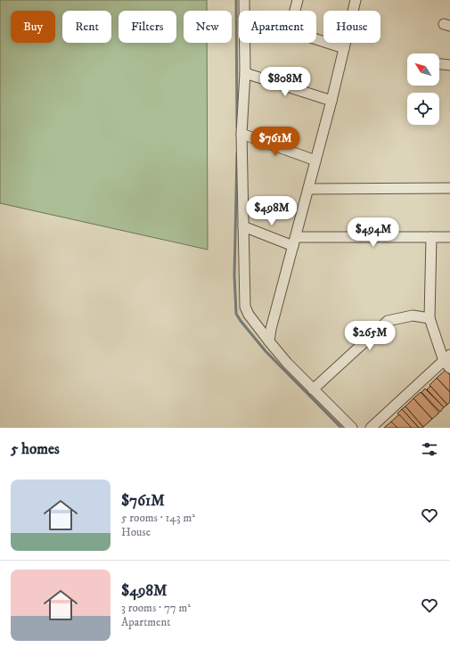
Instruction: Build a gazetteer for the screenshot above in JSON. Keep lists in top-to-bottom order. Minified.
{"north":"top left","page":{"chip":["Buy","Rent","Filters","New","Apartment","House"],"price":["$808M","$761M","$498M","$494M","$265M"],"heading":"5 homes","list":[{"name":"$761M","note":"5 rooms · 143 m² · House"},{"name":"$498M","note":"3 rooms · 77 m² · Apartment"}]}}
